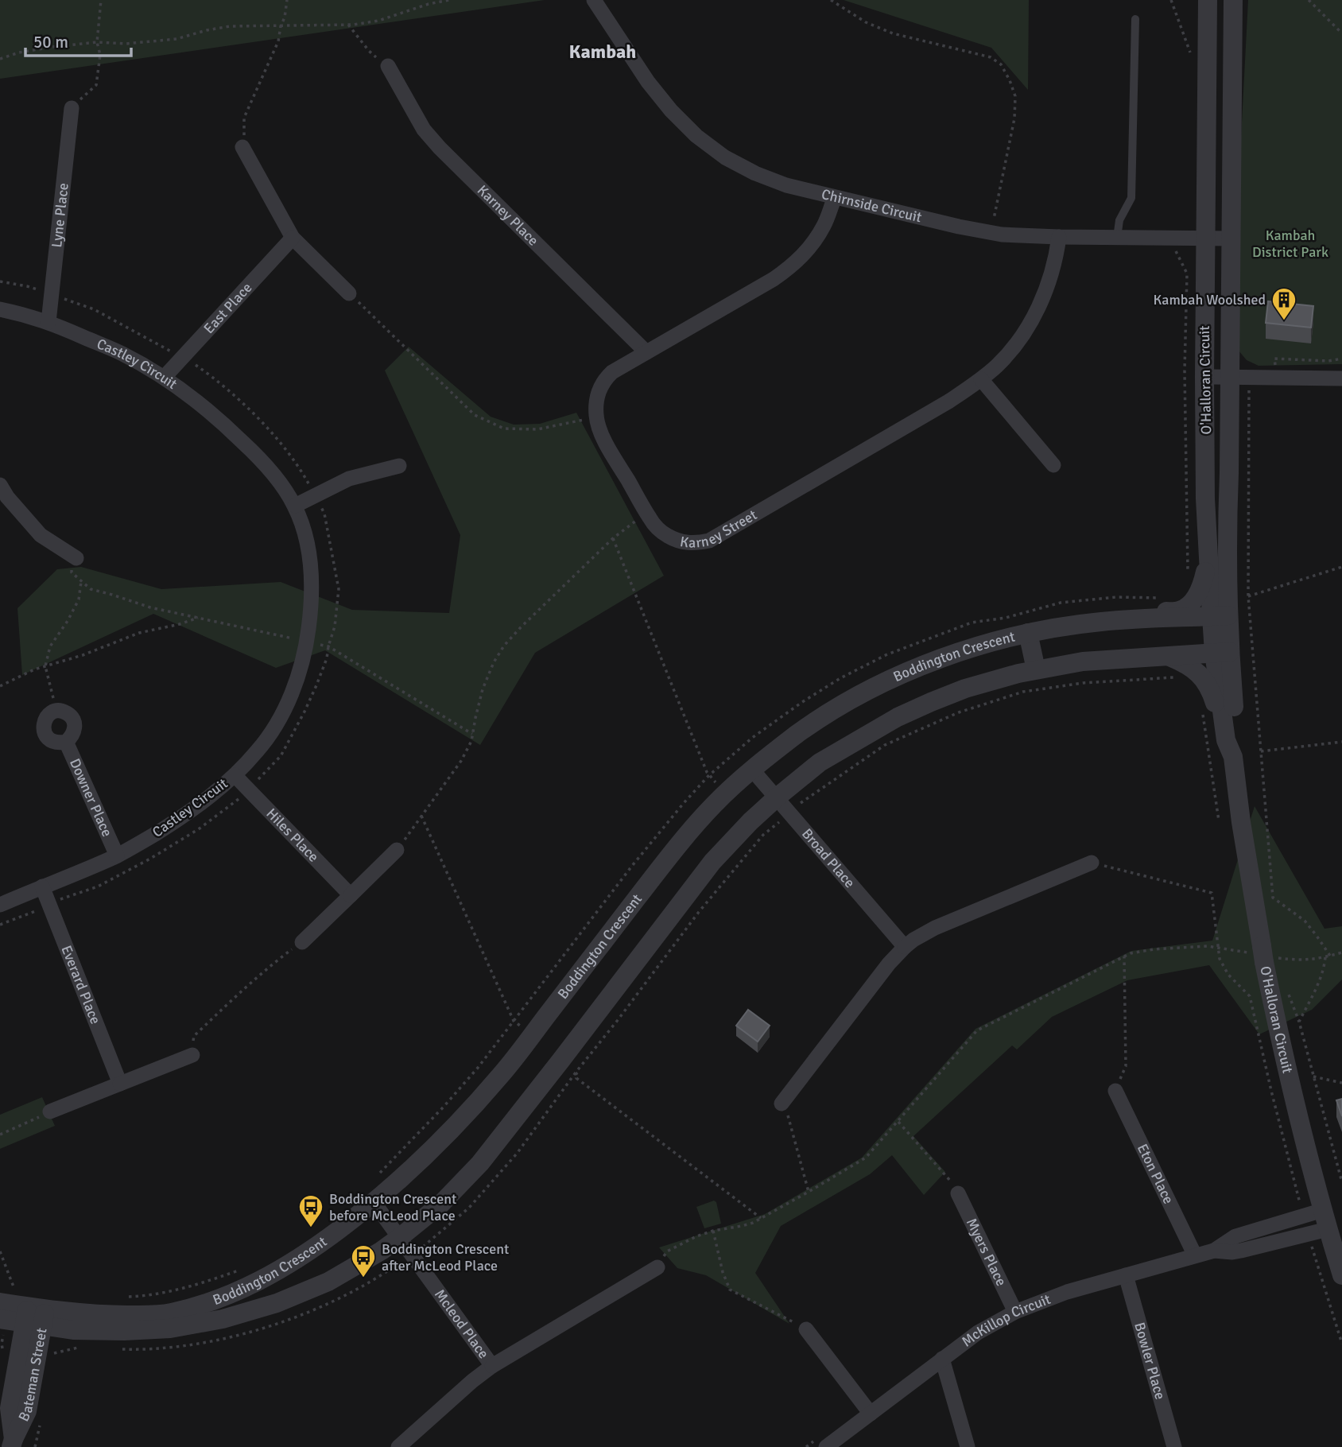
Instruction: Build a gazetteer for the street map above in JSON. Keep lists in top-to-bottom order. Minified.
{"streets":{"street":["Chirnside Circuit","Lyne Place","Karney Place","East Place","Castley Circuit","O'Halloran Circuit","Karney Street","Boddington Crescent","Downer Place","Hiles Place","Broad Place","Everard Place","Eton Place","Myers Place","McKillop Circuit","Mcleod Place","Bowler Place","Bateman Street"]},"crossings":[["Chirnside Circuit","O'Halloran Circuit"],["Chirnside Circuit","Karney Street"],["Lyne Place","Castley Circuit"],["Karney Place","Karney Street"],["East Place","Castley Circuit"],["Castley Circuit","Downer Place"],["Castley Circuit","Hiles Place"],["Castley Circuit","Everard Place"],["O'Halloran Circuit","Boddington Crescent"],["O'Halloran Circuit","McKillop Circuit"],["Boddington Crescent","Broad Place"],["Boddington Crescent","Mcleod Place"],["Boddington Crescent","Bateman Street"],["Eton Place","McKillop Circuit"],["Myers Place","McKillop Circuit"],["McKillop Circuit","Bowler Place"]],"districts":["Kambah"],"parks":["Kambah District Park"],"places":{"building":["Kambah Woolshed"],"bus stop":["Boddington Crescent before McLeod Place","Boddington Crescent after McLeod Place"]},"scale_bar":"50 m"}
